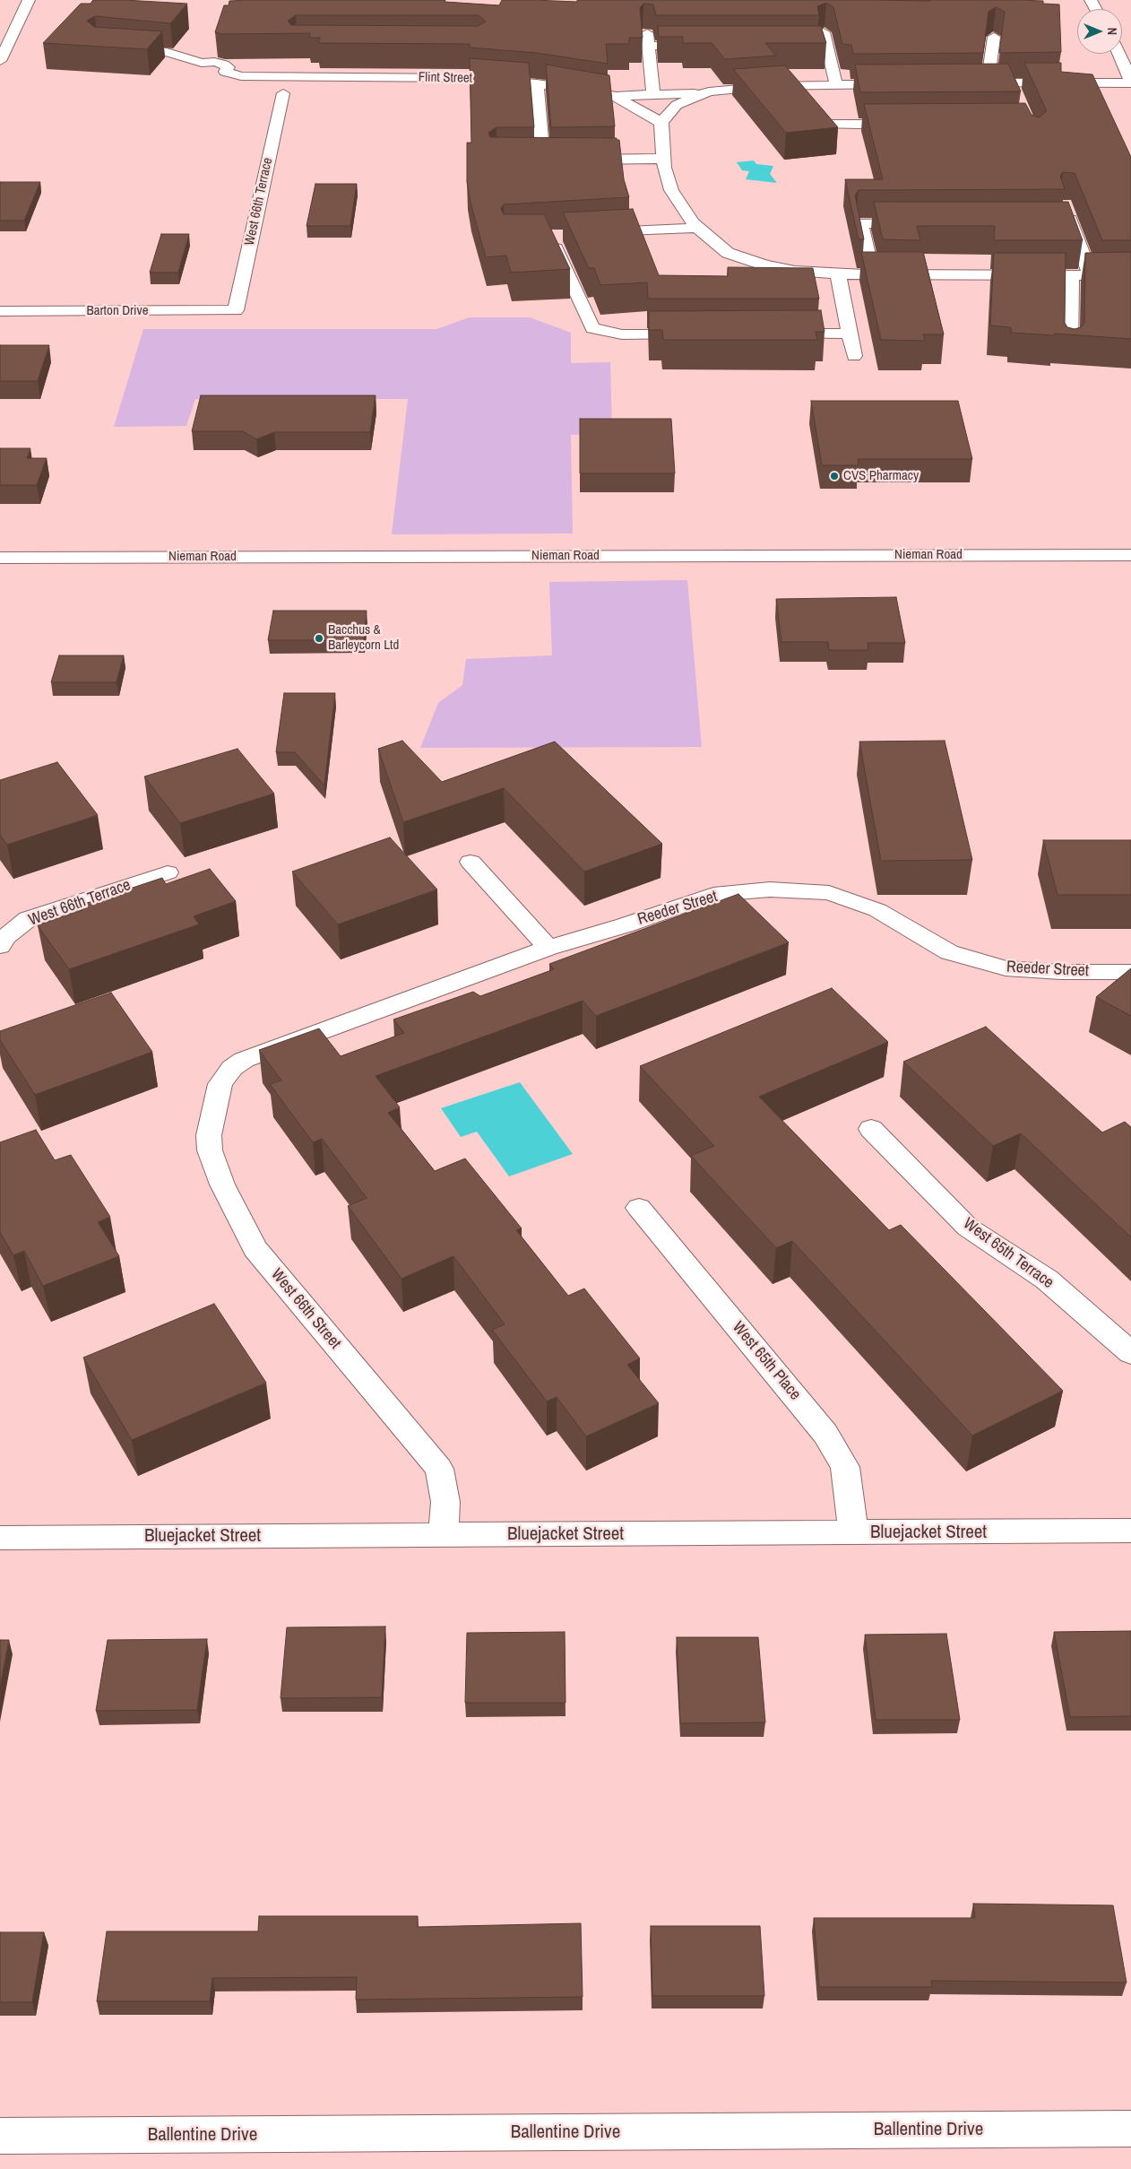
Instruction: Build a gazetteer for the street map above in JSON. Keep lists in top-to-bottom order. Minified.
{"streets":{"street":["Flint Street","West 66th Terrace","Barton Drive","Nieman Road","Reeder Street","West 65th Terrace","West 66th Street","West 65th Place","Bluejacket Street","Ballentine Drive"]},"crossings":[["West 66th Terrace","Barton Drive"],["Reeder Street","West 66th Street"],["West 66th Street","Bluejacket Street"],["West 65th Place","Bluejacket Street"]],"places":["CVS Pharmacy","Bacchus & Barleycorn Ltd"],"north":"right"}
